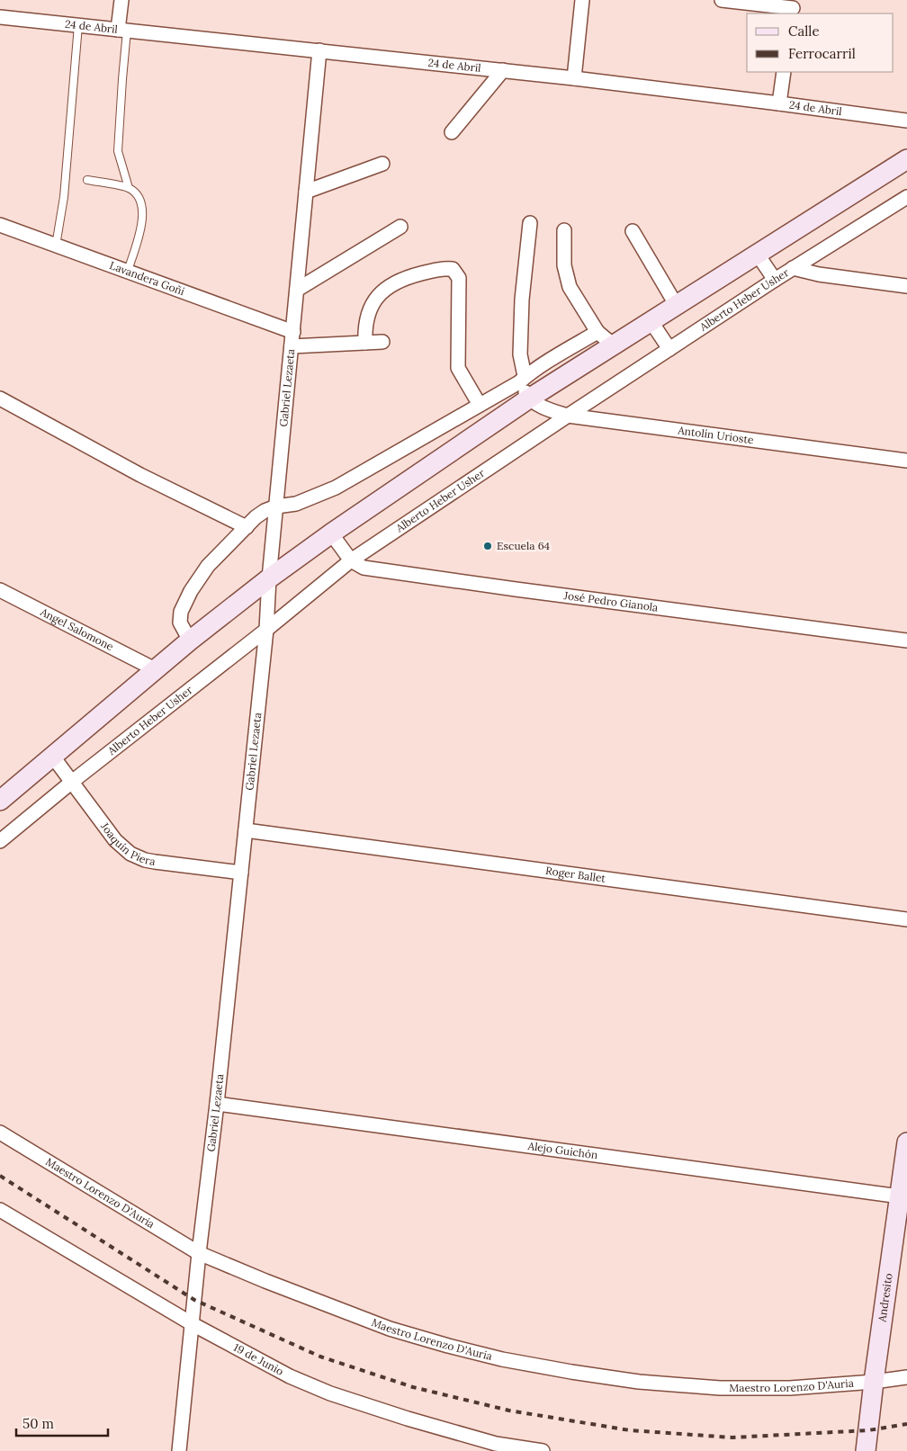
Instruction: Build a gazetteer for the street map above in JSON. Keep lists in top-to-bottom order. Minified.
{"streets":{"street":["24 de Abril","Lavandera Goñi","Alberto Heber Usher","Gabriel Lezaeta","Antolín Urioste","José Pedro Gianola","Angel Salomone","Joaquín Piera","Roger Ballet","Alejo Guichón","Maestro Lorenzo D'Auria","Andresito","19 de Junio"]},"crossings":[["24 de Abril","Gabriel Lezaeta"],["Lavandera Goñi","Gabriel Lezaeta"],["Alberto Heber Usher","Gabriel Lezaeta"],["Alberto Heber Usher","Antolín Urioste"],["Alberto Heber Usher","José Pedro Gianola"],["Alberto Heber Usher","Joaquín Piera"],["Gabriel Lezaeta","Joaquín Piera"],["Gabriel Lezaeta","Roger Ballet"],["Gabriel Lezaeta","Alejo Guichón"],["Gabriel Lezaeta","Maestro Lorenzo D'Auria"],["Gabriel Lezaeta","19 de Junio"],["Alejo Guichón","Andresito"],["Maestro Lorenzo D'Auria","Andresito"]],"places":["Escuela 64"],"legend":["Calle","Ferrocarril"],"scale_bar":"50 m"}
